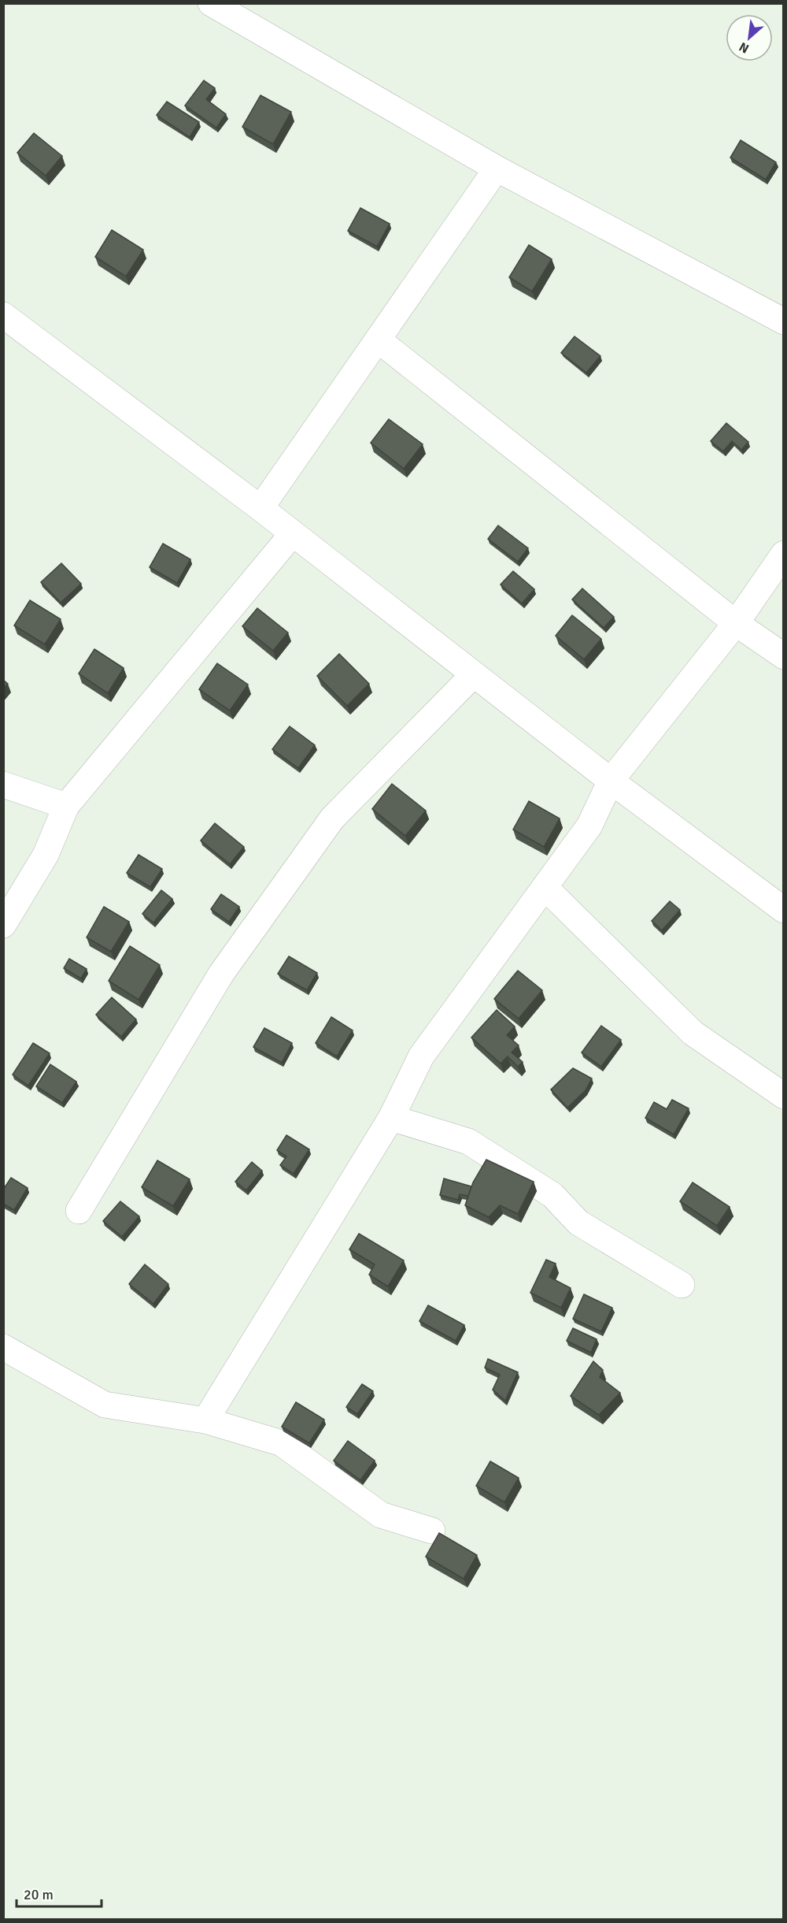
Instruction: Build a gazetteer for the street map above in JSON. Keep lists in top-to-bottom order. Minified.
{"scale_bar":"20 m","north":"bottom left"}
